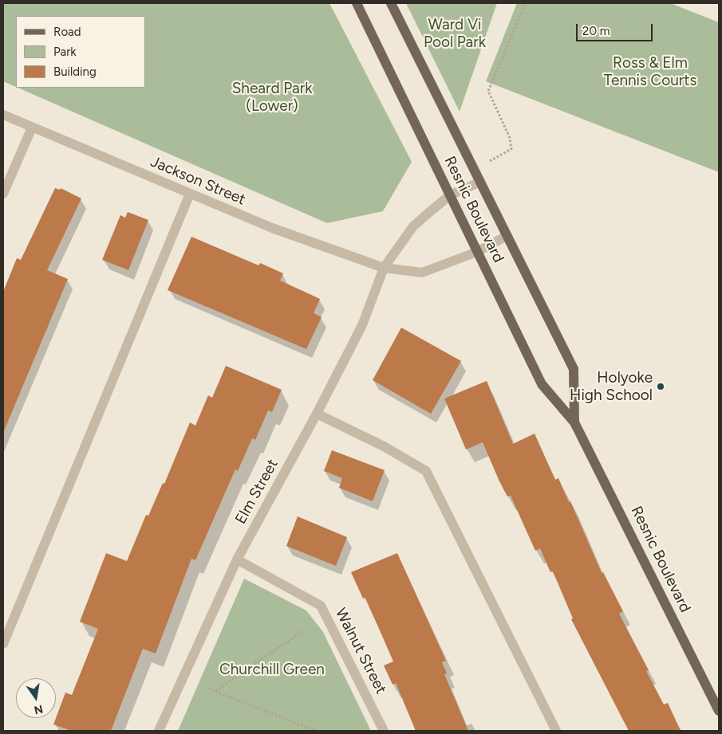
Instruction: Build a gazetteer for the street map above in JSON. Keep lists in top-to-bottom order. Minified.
{"streets":{"main road":["Resnic Boulevard"],"street":["Jackson Street","Elm Street","Walnut Street"]},"crossings":[["Jackson Street","Resnic Boulevard"],["Jackson Street","Elm Street"],["Elm Street","Walnut Street"]],"parks":["Ward Vi Pool Park","Ross & Elm Tennis Courts","Sheard Park (Lower)","Churchill Green"],"places":["Holyoke High School"],"legend":["Road","Park","Building"],"scale_bar":"20 m","north":"bottom"}
